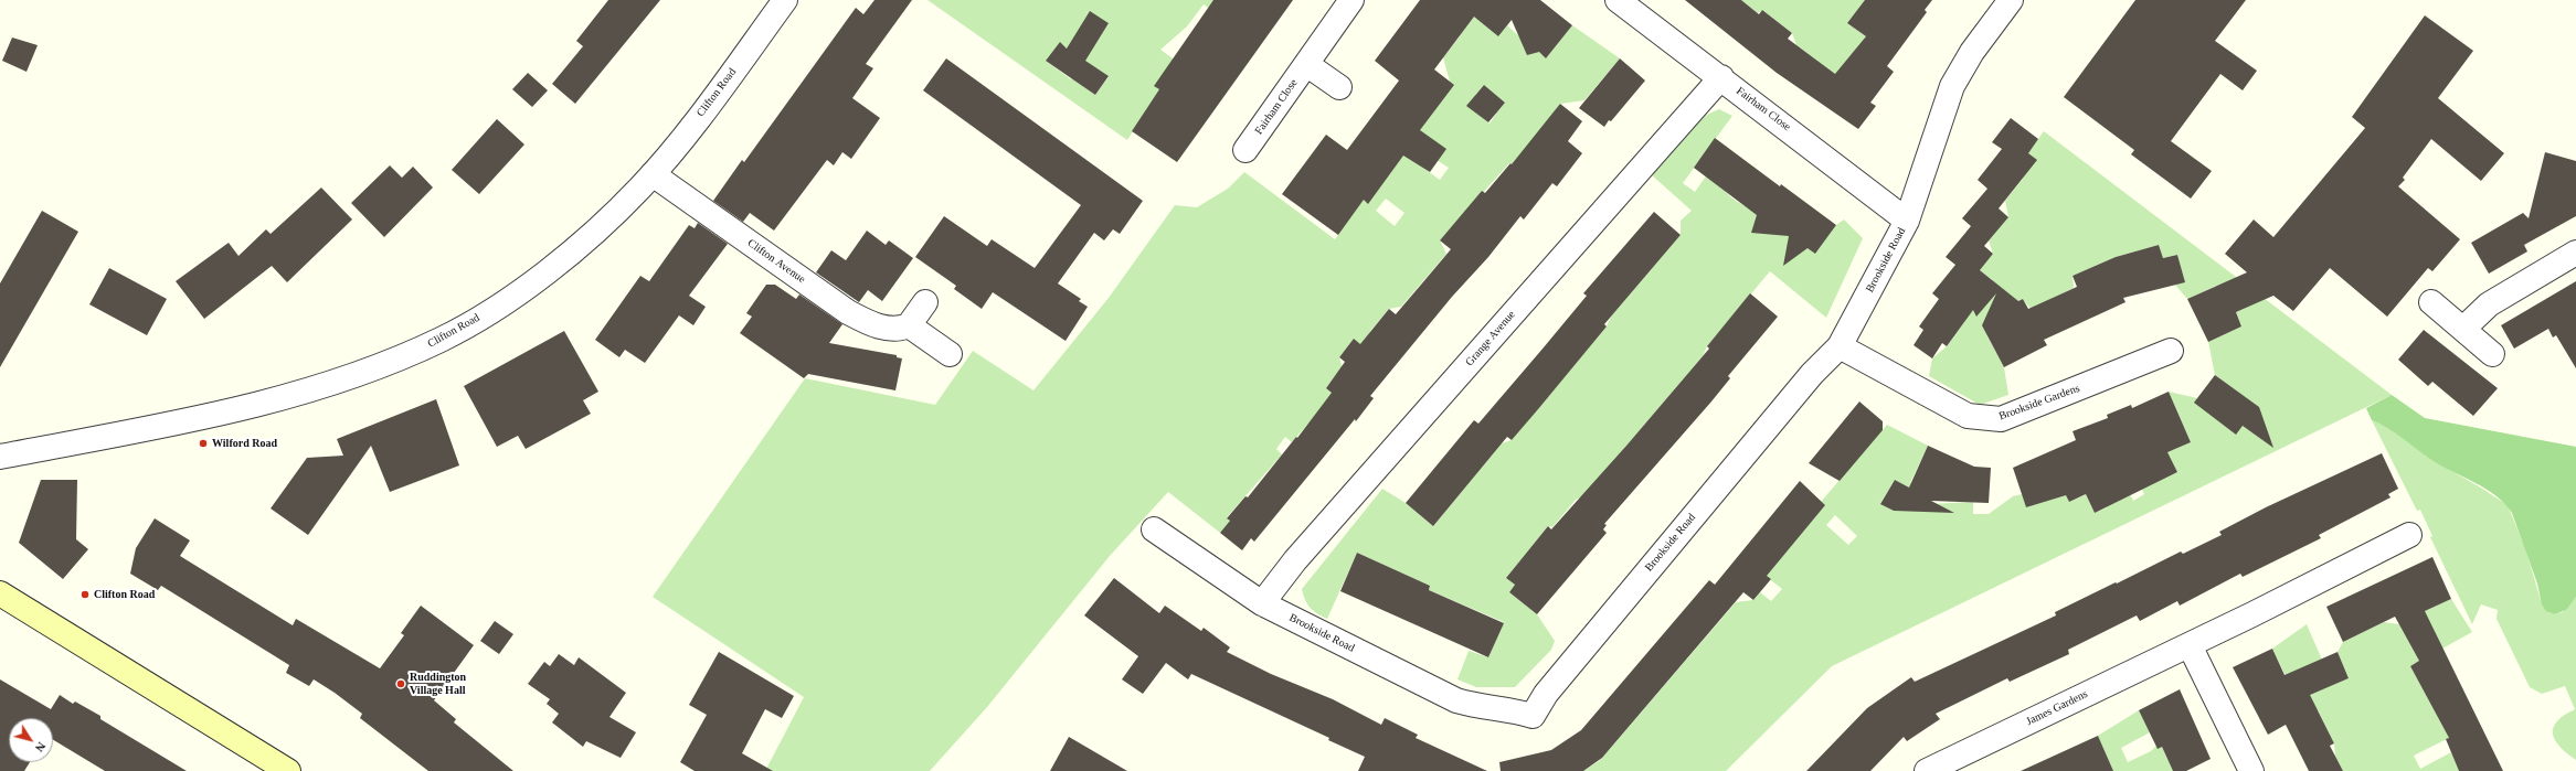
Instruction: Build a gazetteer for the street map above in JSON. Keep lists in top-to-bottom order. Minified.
{"streets":{"street":["Clifton Road","Fairham Close","Brookside Road","Clifton Avenue","Grange Avenue","Brookside Gardens","James Gardens"]},"crossings":[["Clifton Road","Clifton Avenue"],["Fairham Close","Brookside Road"],["Fairham Close","Grange Avenue"],["Brookside Road","Grange Avenue"],["Brookside Road","Brookside Gardens"]],"places":["Wilford Road","Clifton Road","Ruddington Village Hall"],"north":"bottom right"}
